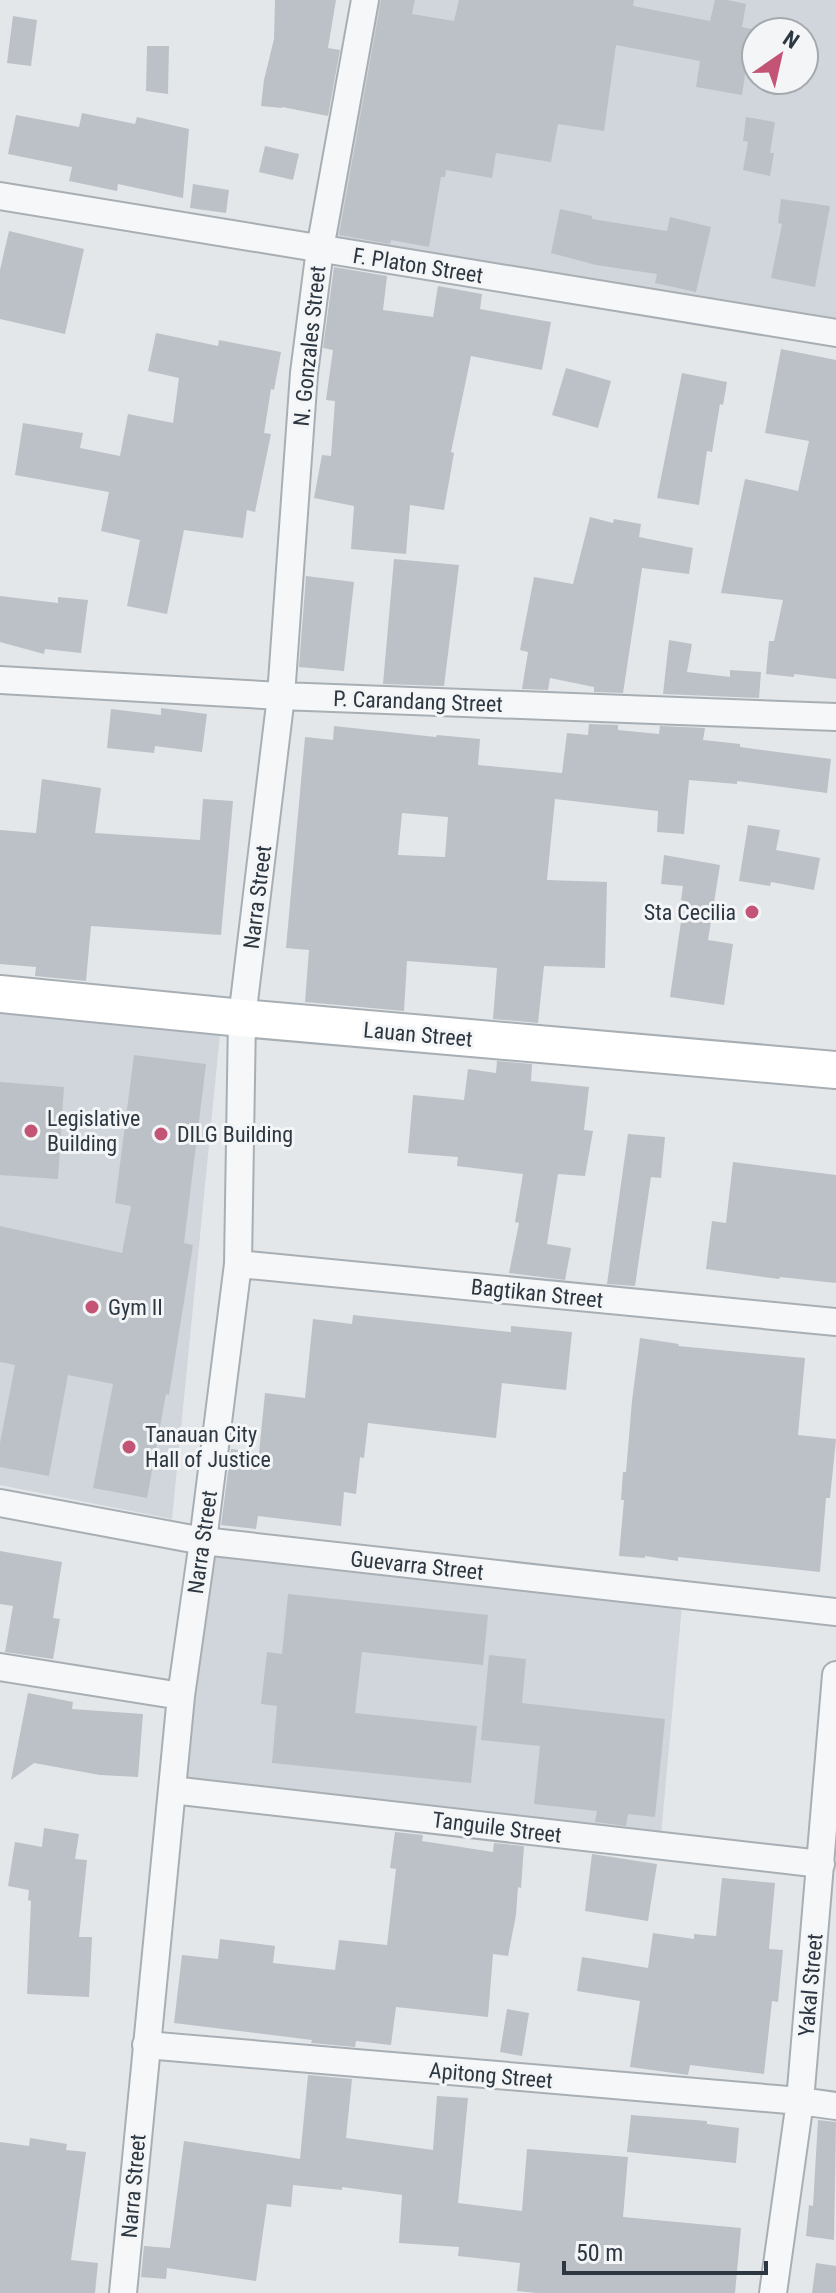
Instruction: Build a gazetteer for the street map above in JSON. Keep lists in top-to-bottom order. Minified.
{"streets":{"street":["F. Platon Street","N. Gonzales Street","P. Carandang Street","Narra Street","Lauan Street","Bagtikan Street","Guevarra Street","Tanguile Street","Yakal Street","Apitong Street"]},"crossings":[["F. Platon Street","N. Gonzales Street"],["N. Gonzales Street","P. Carandang Street"],["N. Gonzales Street","Narra Street"],["P. Carandang Street","Narra Street"],["Narra Street","Lauan Street"],["Narra Street","Bagtikan Street"],["Narra Street","Guevarra Street"],["Narra Street","Tanguile Street"],["Narra Street","Apitong Street"],["Tanguile Street","Yakal Street"],["Yakal Street","Apitong Street"]],"places":["Sta Cecilia","Legislative Building","DILG Building","Gym II","Tanauan City Hall of Justice"],"scale_bar":"50 m","north":"top right"}
